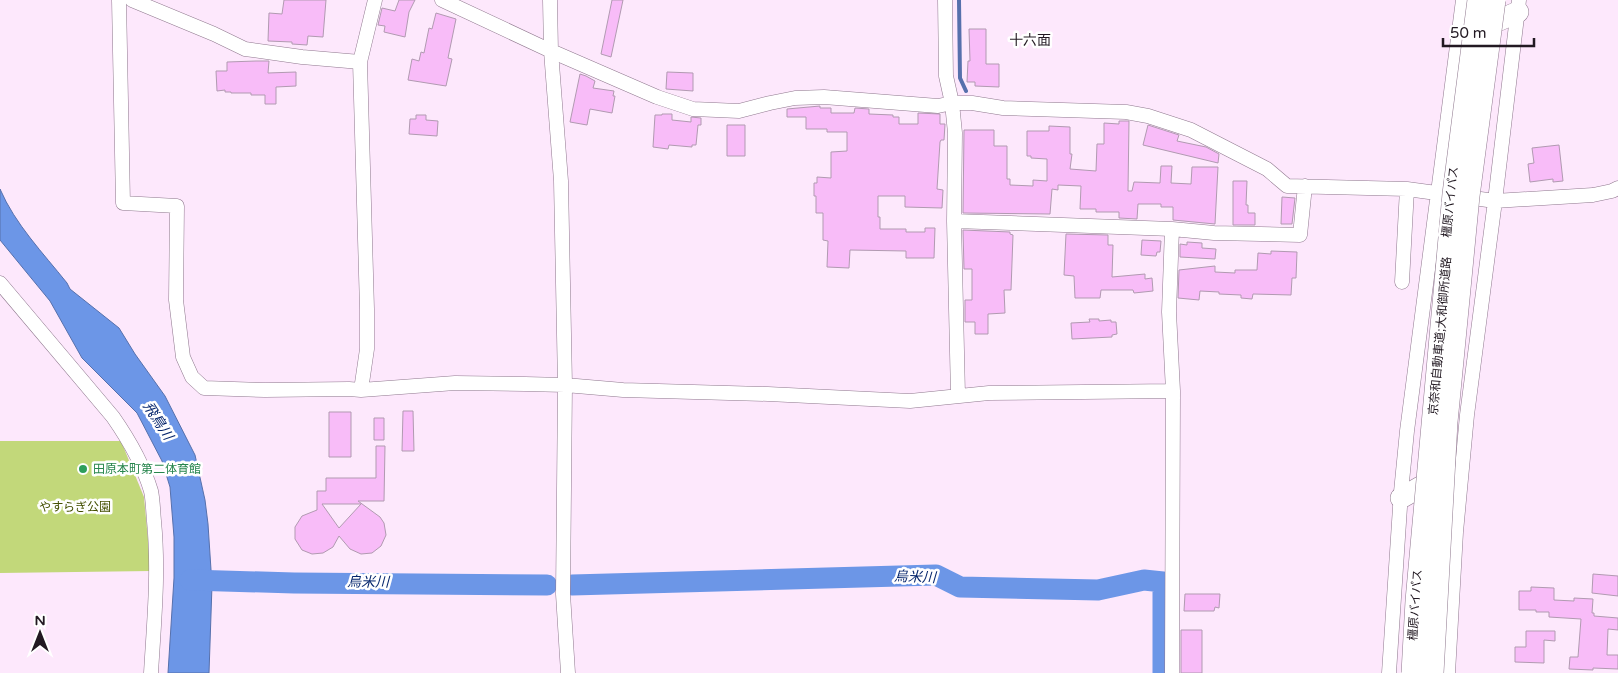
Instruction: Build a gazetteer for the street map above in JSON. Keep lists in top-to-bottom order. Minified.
{"streets":{"highway":["橿原バイパス","京奈和自動車道;大和御所道路"]},"crossings":[["橿原バイパス","京奈和自動車道;大和御所道路"]],"districts":["十六面"],"water":["飛鳥川","烏米川"],"parks":["やすらぎ公園"],"places":["田原本町第二体育館"],"scale_bar":"50 m","north":"top"}
